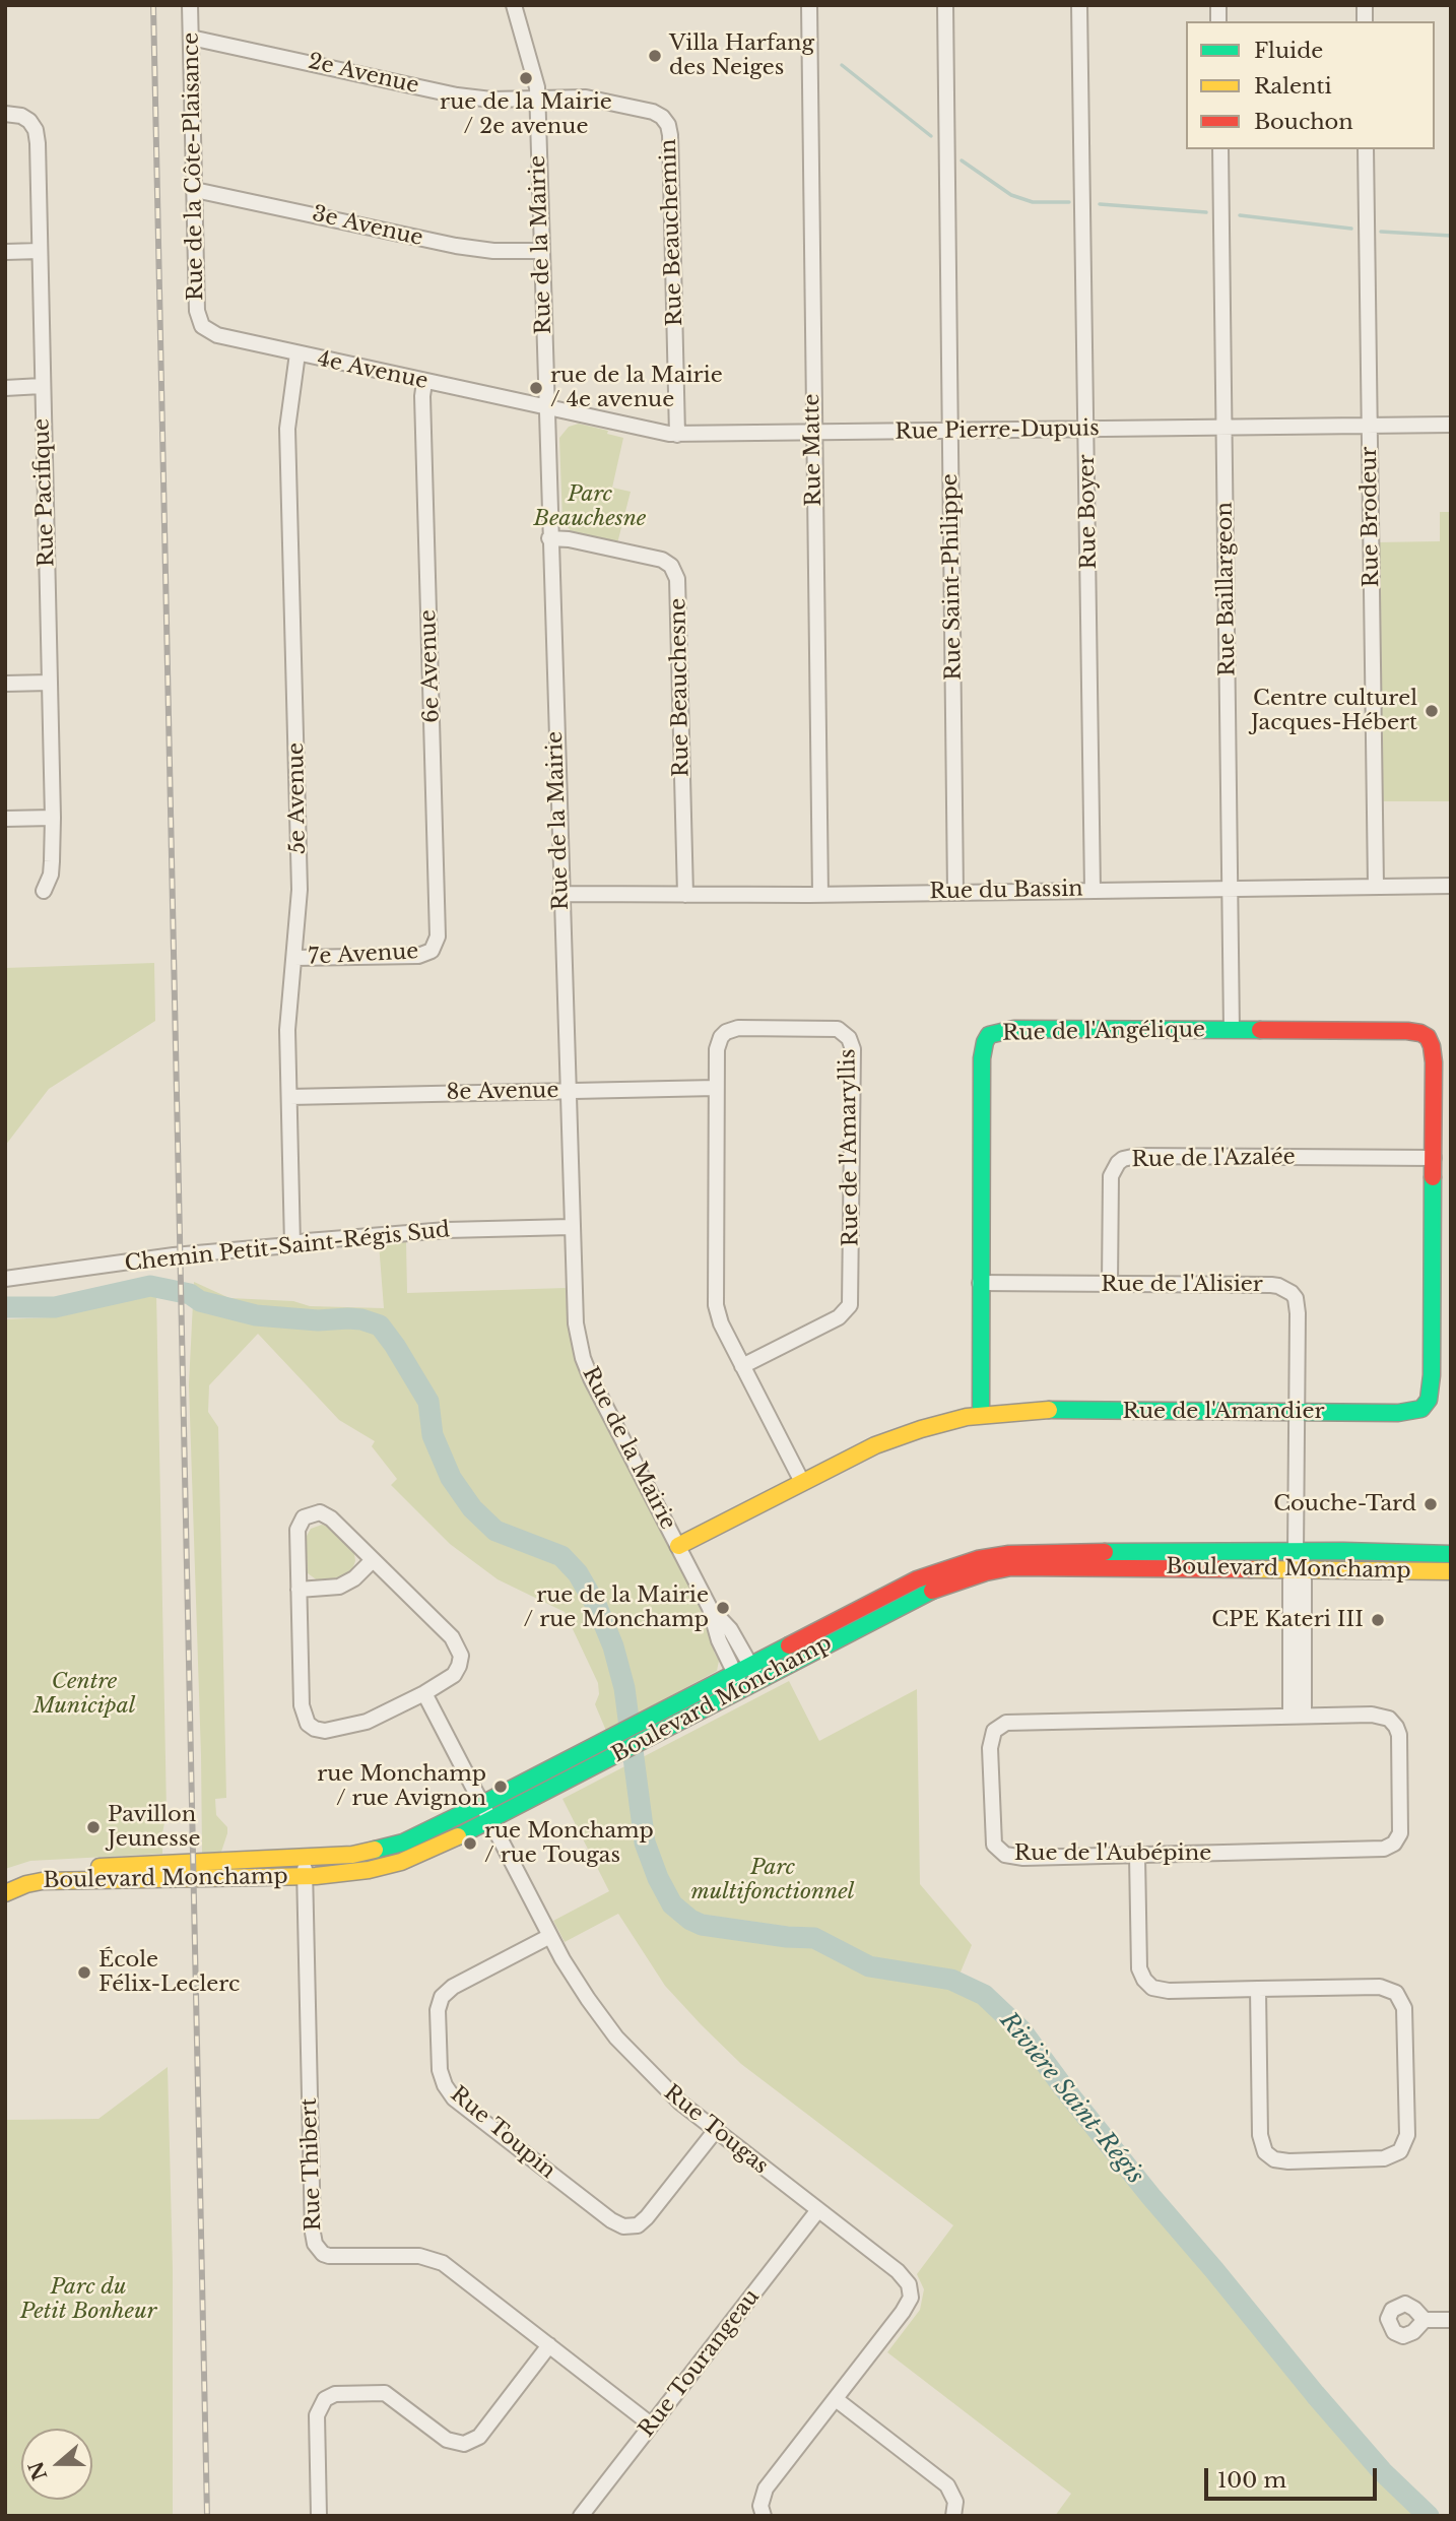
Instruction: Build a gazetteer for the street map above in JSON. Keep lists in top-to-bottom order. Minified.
{"streets":{"street":["2e Avenue","Rue de la Côte-Plaisance","3e Avenue","Rue Beauchemin","Rue de la Mairie","4e Avenue","Rue Pierre-Dupuis","Rue Matte","Rue Pacifique","Rue Boyer","Rue Brodeur","Rue Saint-Philippe","Rue Baillargeon","6e Avenue","Rue Beauchesne","5e Avenue","Rue du Bassin","7e Avenue","Rue de l'Angélique","8e Avenue","Rue de l'Amaryllis","Rue de l'Azalée","Chemin Petit-Saint-Régis Sud","Rue de l'Alisier","Rue de l'Amandier","Boulevard Monchamp","Rue de l'Aubépine","Rue Tougas","Rue Toupin","Rue Thibert","Rue Tourangeau"]},"crossings":[["2e Avenue","Rue de la Côte-Plaisance"],["2e Avenue","Rue Beauchemin"],["2e Avenue","Rue de la Mairie"],["Rue de la Côte-Plaisance","3e Avenue"],["Rue de la Côte-Plaisance","4e Avenue"],["3e Avenue","Rue de la Mairie"],["Rue Beauchemin","Rue de la Mairie"],["Rue Beauchemin","Rue Pierre-Dupuis"],["Rue de la Mairie","4e Avenue"],["Rue de la Mairie","Rue Pierre-Dupuis"],["Rue de la Mairie","Rue Beauchesne"],["Rue de la Mairie","Rue du Bassin"],["Rue de la Mairie","8e Avenue"],["Rue de la Mairie","Chemin Petit-Saint-Régis Sud"],["Rue de la Mairie","Rue de l'Amandier"],["Rue de la Mairie","Boulevard Monchamp"],["4e Avenue","Rue Pierre-Dupuis"],["4e Avenue","6e Avenue"],["4e Avenue","5e Avenue"],["Rue Pierre-Dupuis","Rue Matte"],["Rue Pierre-Dupuis","Rue Boyer"],["Rue Pierre-Dupuis","Rue Brodeur"],["Rue Pierre-Dupuis","Rue Saint-Philippe"],["Rue Pierre-Dupuis","Rue Baillargeon"],["Rue Matte","Rue du Bassin"],["Rue Boyer","Rue du Bassin"],["Rue Brodeur","Rue du Bassin"],["Rue Saint-Philippe","Rue du Bassin"],["Rue Baillargeon","Rue du Bassin"],["Rue Baillargeon","Rue de l'Angélique"],["6e Avenue","7e Avenue"],["Rue Beauchesne","Rue du Bassin"],["5e Avenue","7e Avenue"],["5e Avenue","8e Avenue"],["5e Avenue","Chemin Petit-Saint-Régis Sud"],["Rue de l'Angélique","Rue de l'Alisier"],["Rue de l'Angélique","Rue de l'Amandier"],["8e Avenue","Rue de l'Amaryllis"],["Rue de l'Amaryllis","Rue de l'Amandier"],["Rue de l'Azalée","Rue de l'Alisier"],["Rue de l'Azalée","Rue de l'Amandier"],["Rue de l'Alisier","Rue de l'Amandier"],["Rue de l'Alisier","Boulevard Monchamp"],["Rue de l'Alisier","Rue de l'Aubépine"],["Boulevard Monchamp","Rue Tougas"],["Boulevard Monchamp","Rue Thibert"],["Rue Tougas","Rue Toupin"],["Rue Tougas","Rue Tourangeau"],["Rue Thibert","Rue Tourangeau"]],"water":["Rivière Saint-Régis"],"parks":["Parc Beauchesne","Centre Municipal","Parc multifonctionnel","Parc du Petit Bonheur"],"places":["Villa Harfang des Neiges","rue de la Mairie / 2e avenue","rue de la Mairie / 4e avenue","Centre culturel Jacques-Hébert","Couche-Tard","rue de la Mairie / rue Monchamp","CPE Kateri III","rue Monchamp / rue Avignon","Pavillon Jeunesse","rue Monchamp / rue Tougas","École Félix-Leclerc"],"legend":["Fluide","Ralenti","Bouchon"],"scale_bar":"100 m","north":"left"}
